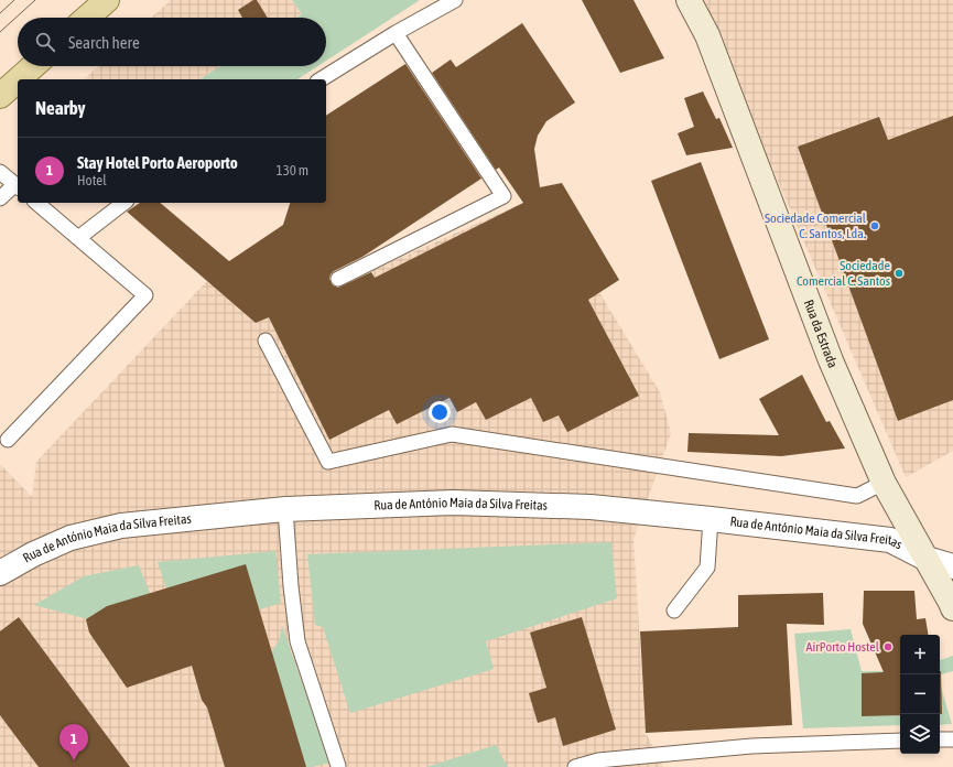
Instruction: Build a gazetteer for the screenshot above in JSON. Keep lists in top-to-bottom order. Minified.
{"streets":{"street":["Rua da Estrada","Rua de António Maia da Silva Freitas"]},"crossings":[["Rua da Estrada","Rua de António Maia da Silva Freitas"]],"places":["Sociedade Comercial C. Santos, Lda.","Sociedade Comercial C. Santos","AirPorto Hostel"],"page":{"search":"Search here","heading":"Nearby","list":[{"mark":"1","name":"Stay Hotel Porto Aeroporto","note":"Hotel","value":"130 m"}],"map_buttons":["+","−"],"pins":"1"}}
